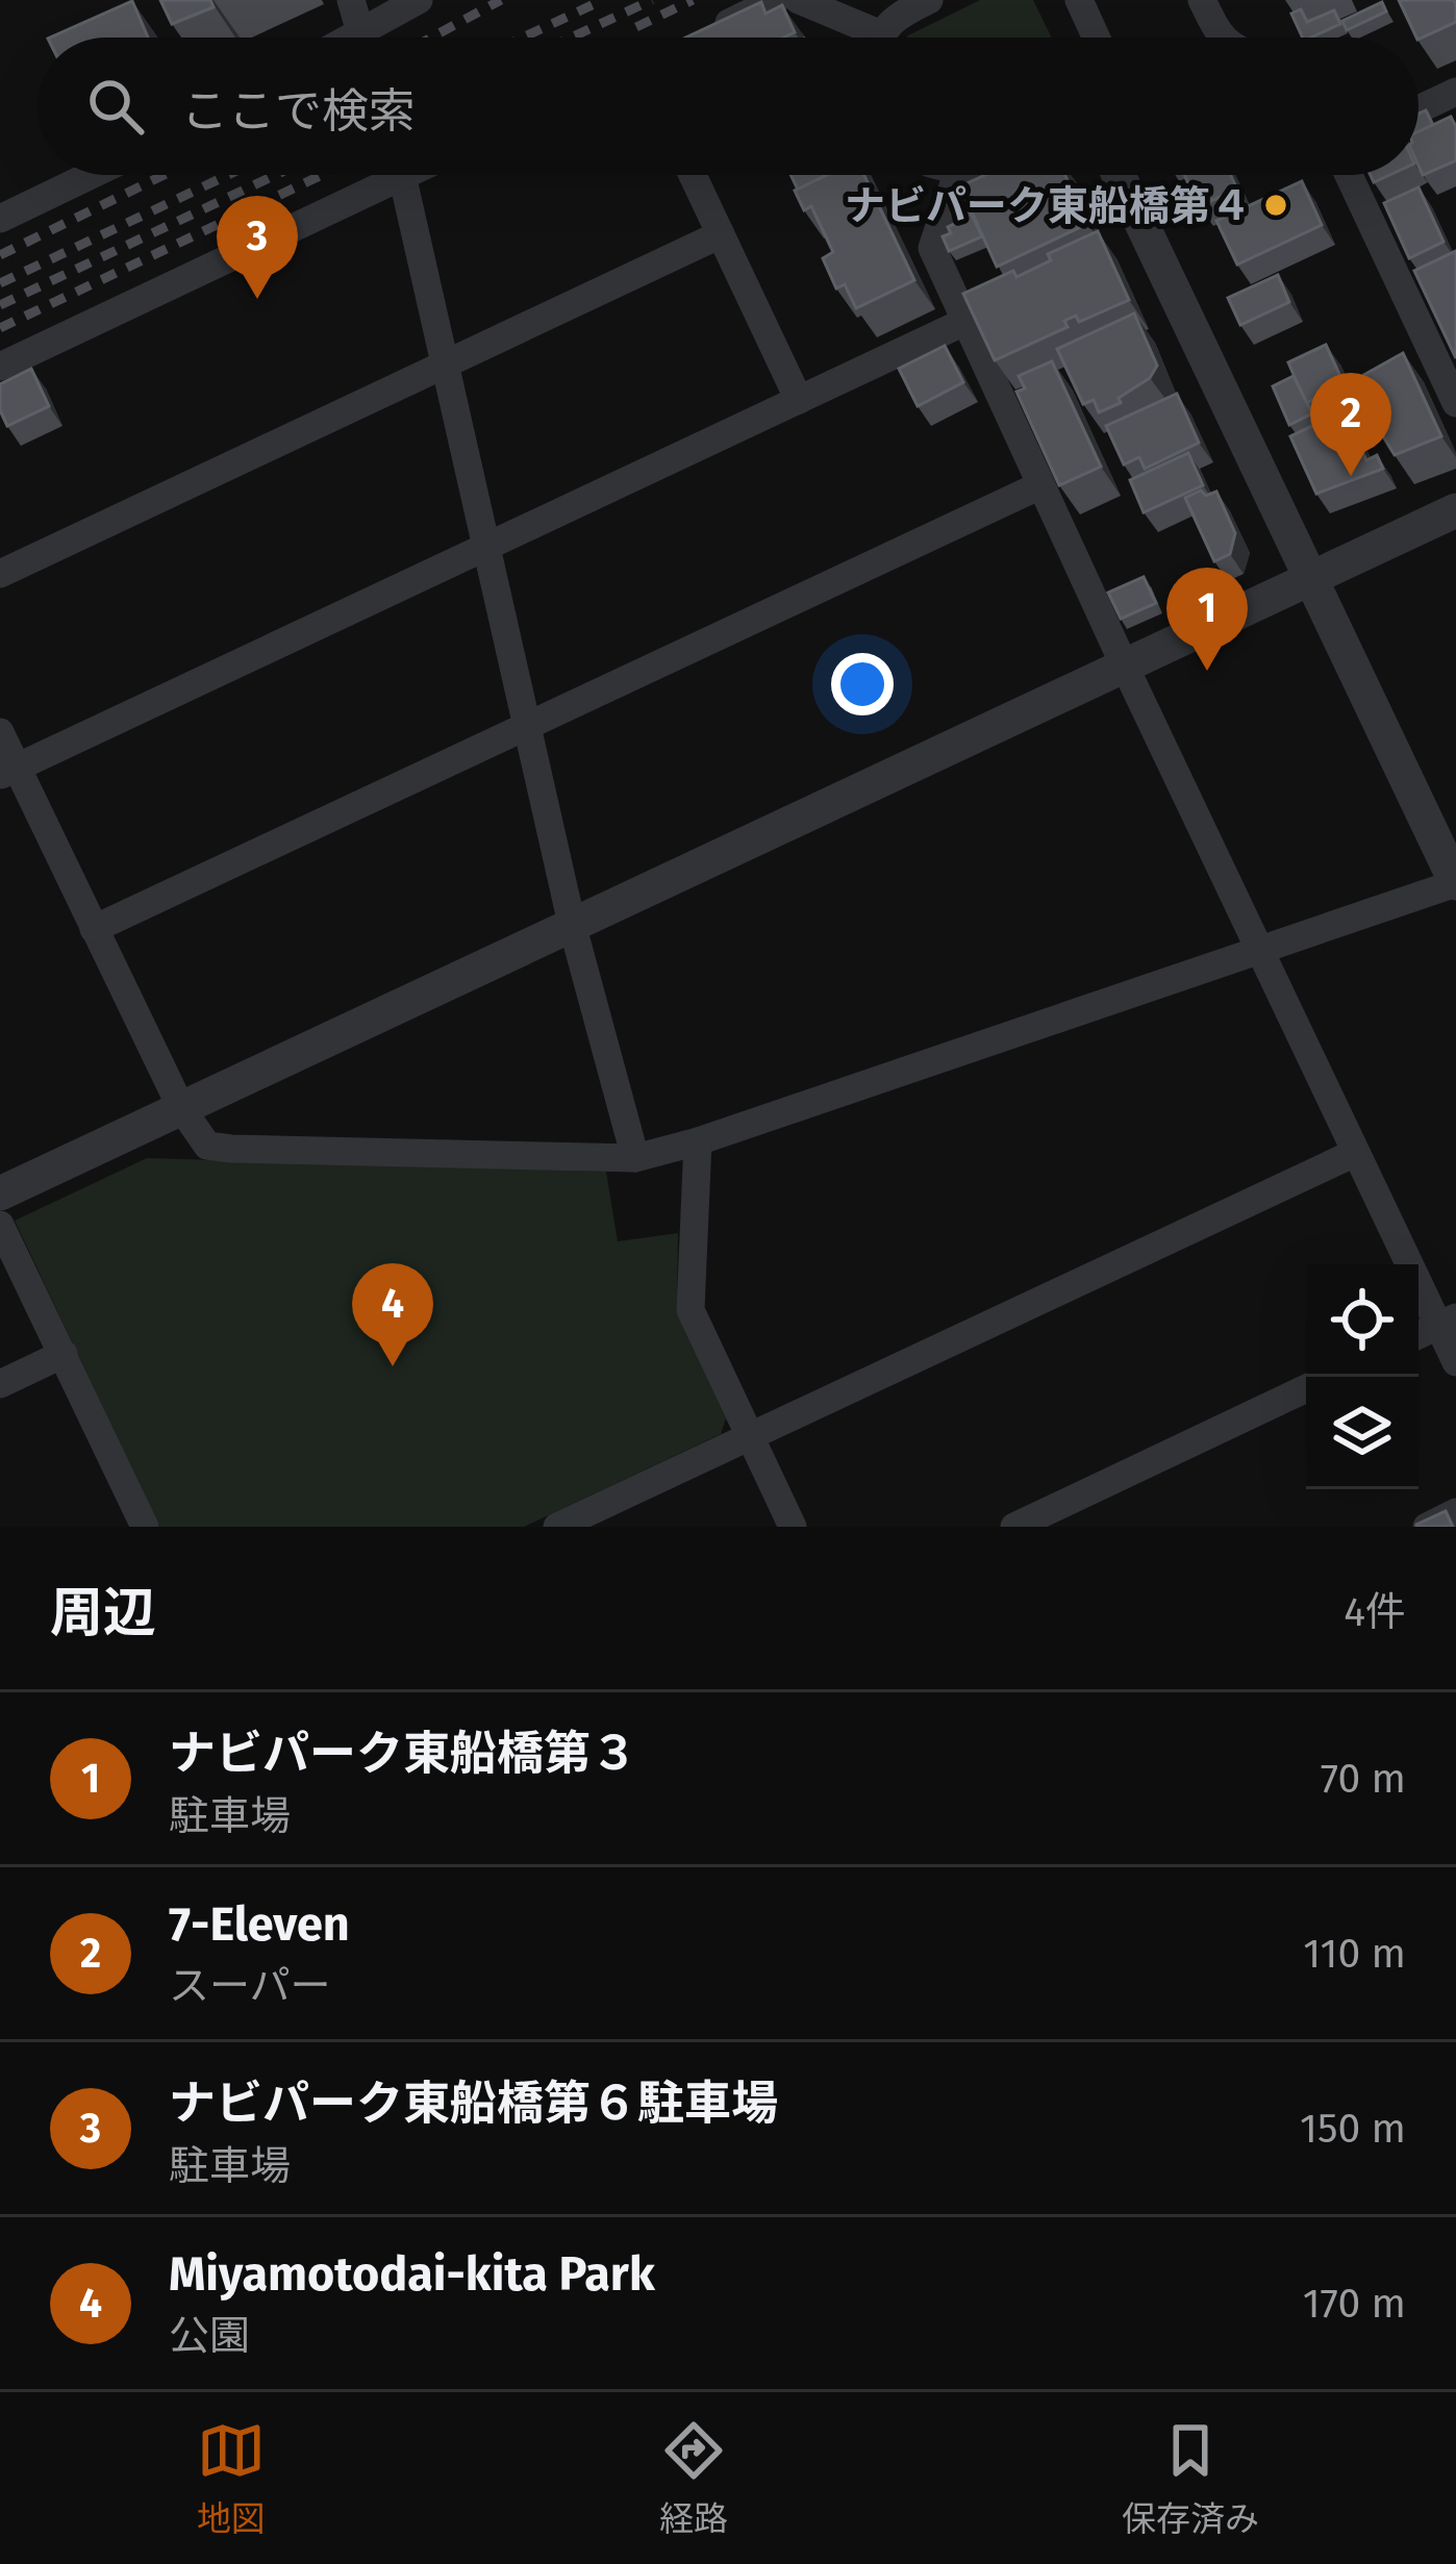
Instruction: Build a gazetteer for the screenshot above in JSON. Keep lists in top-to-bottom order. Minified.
{"places":["ナビパーク東船橋第４"],"page":{"search":"ここで検索","pins":["3","2","1","4"],"heading":["周辺","4件"],"list":[{"mark":"1","name":"ナビパーク東船橋第３","note":"駐車場","value":"70 m"},{"mark":"2","name":"7-Eleven","note":"スーパー","value":"110 m"},{"mark":"3","name":"ナビパーク東船橋第６駐車場","note":"駐車場","value":"150 m"},{"mark":"4","name":"Miyamotodai-kita Park","note":"公園","value":"170 m"}],"nav":["地図","経路","保存済み"]}}
